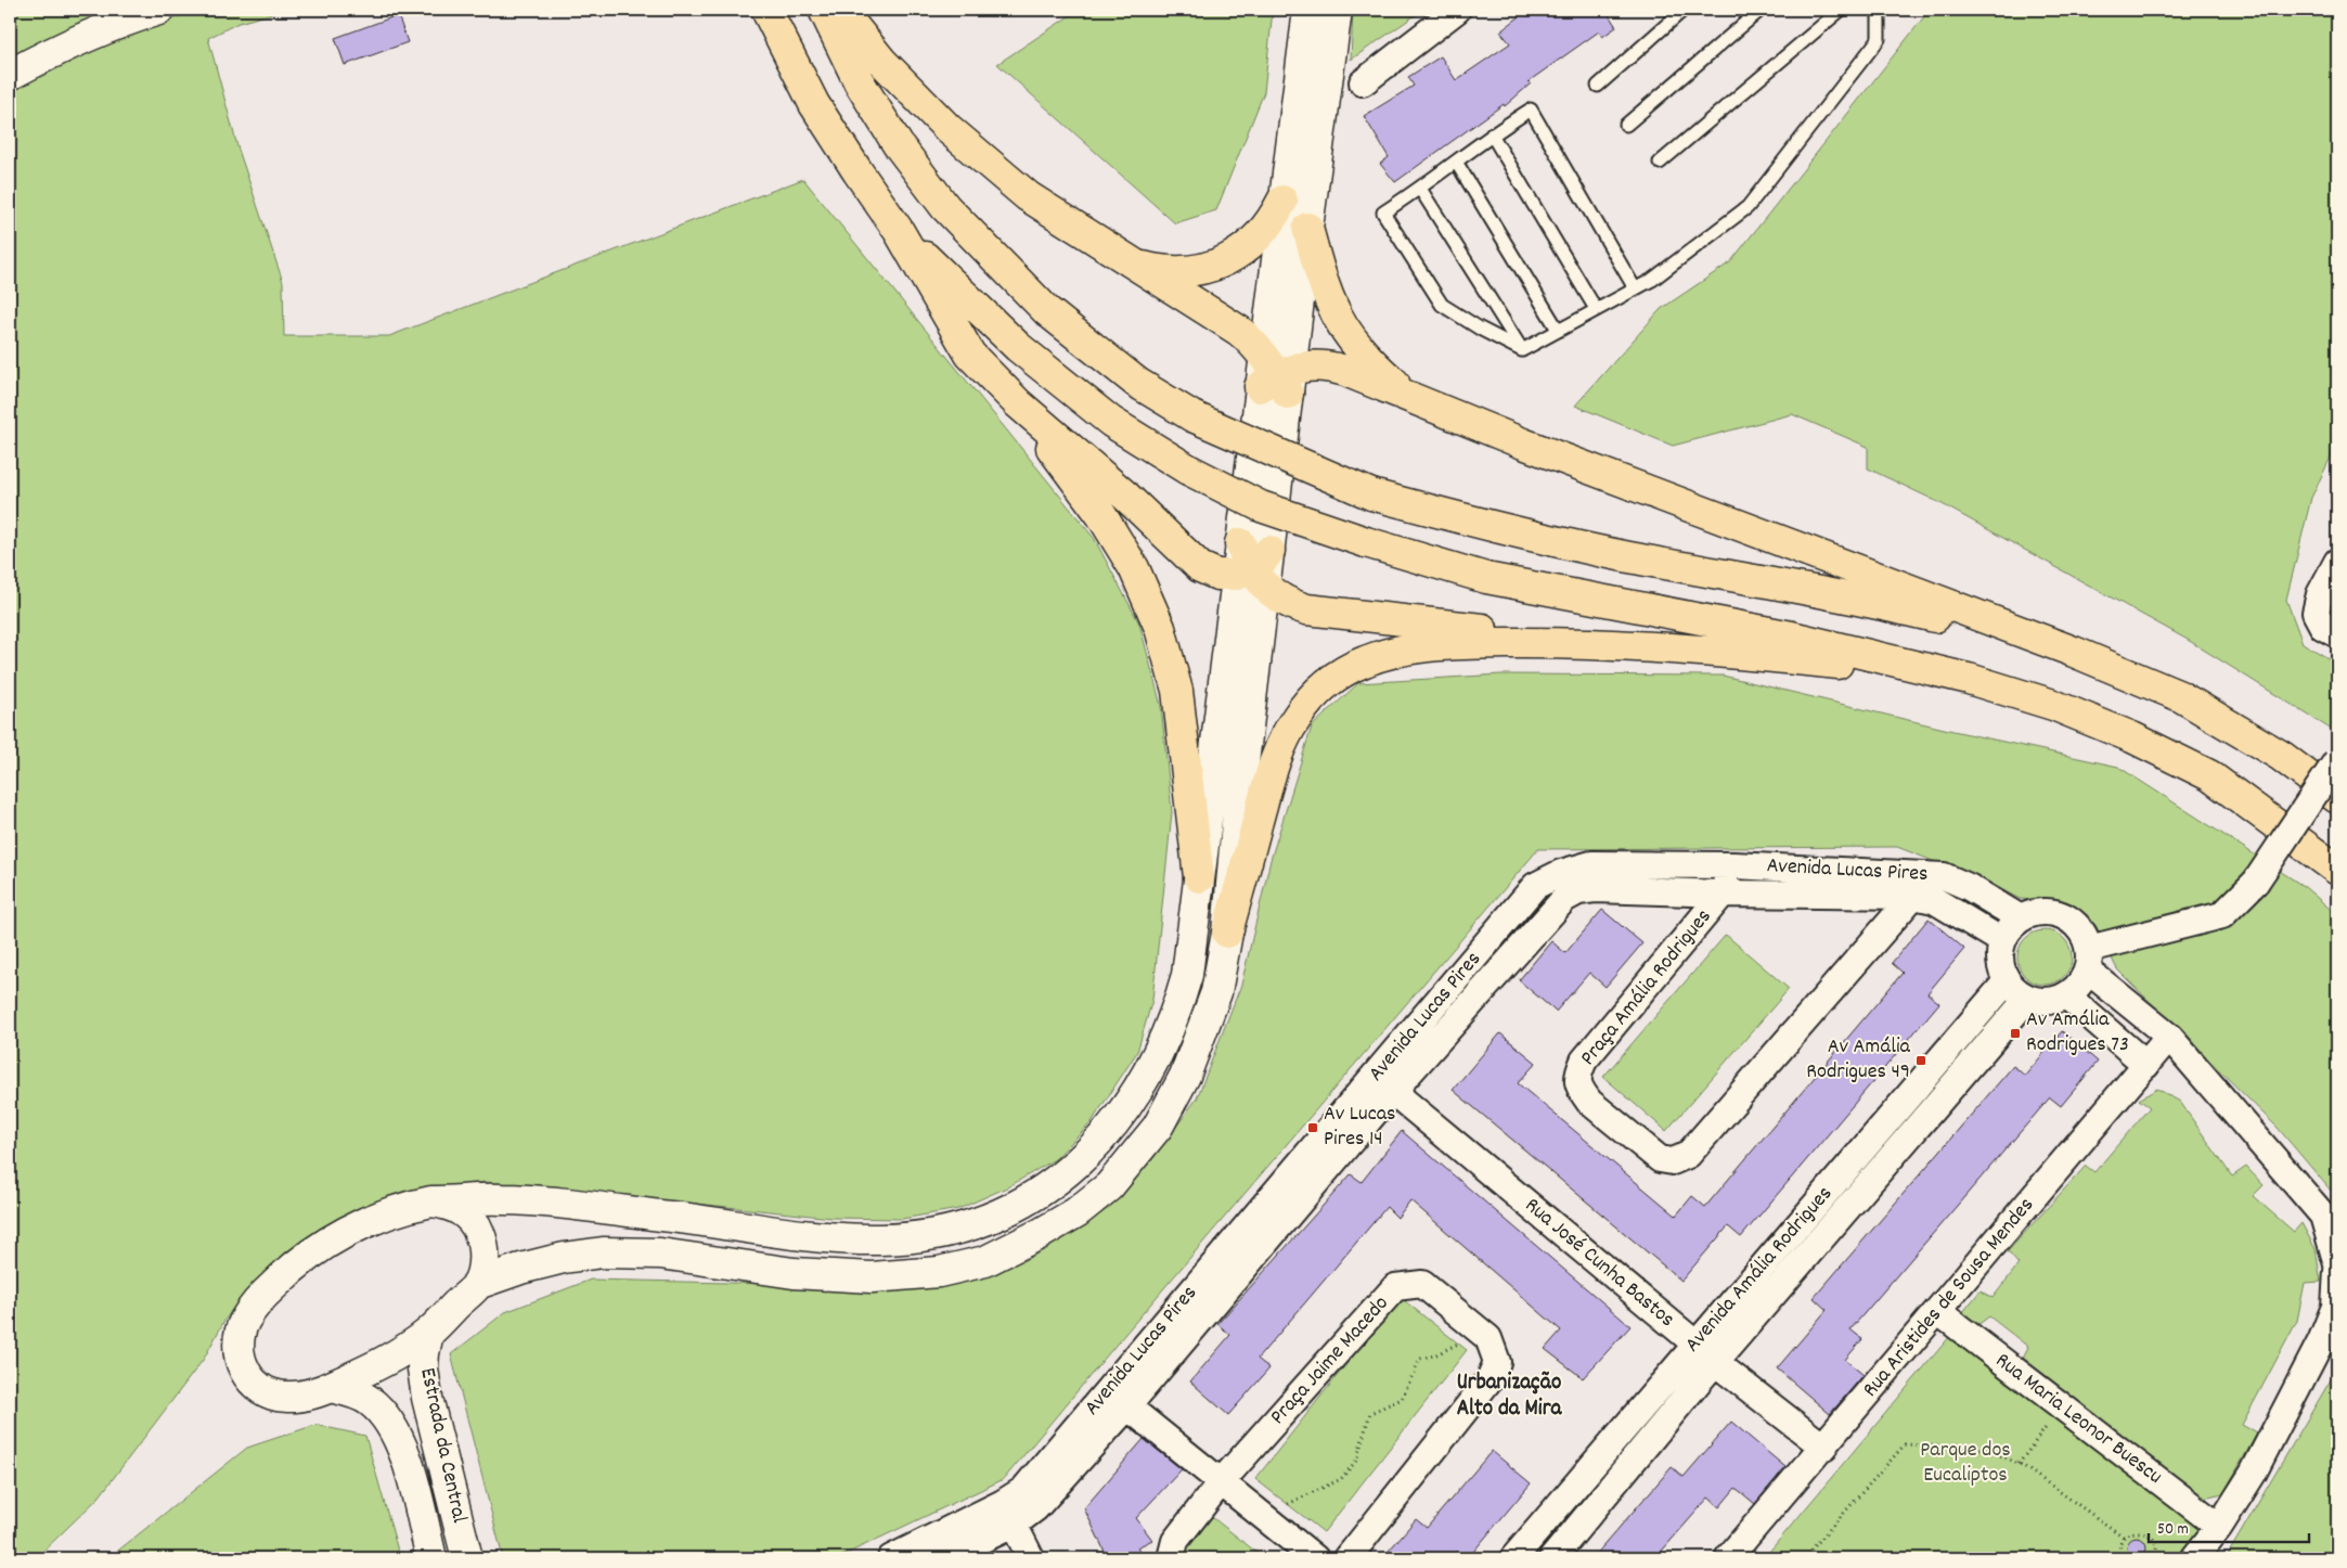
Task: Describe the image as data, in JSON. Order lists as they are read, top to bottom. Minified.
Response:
{"streets":{"main road":["Estrada da Central"],"street":["Avenida Lucas Pires","Praça Amália Rodrigues","Rua José Cunha Bastos","Avenida Amália Rodrigues","Rua Aristides de Sousa Mendes","Praça Jaime Macedo","Rua Maria Leonor Buescu"]},"crossings":[["Avenida Lucas Pires","Praça Amália Rodrigues"],["Avenida Lucas Pires","Rua José Cunha Bastos"],["Avenida Lucas Pires","Avenida Amália Rodrigues"],["Rua José Cunha Bastos","Avenida Amália Rodrigues"],["Rua José Cunha Bastos","Rua Aristides de Sousa Mendes"],["Rua Aristides de Sousa Mendes","Rua Maria Leonor Buescu"]],"districts":["Urbanização Alto da Mira"],"parks":["Parque dos Eucaliptos"],"places":{"transit":["Av Amália Rodrigues 73","Av Amália Rodrigues 49","Av Lucas Pires 14"]},"scale_bar":"50 m"}
